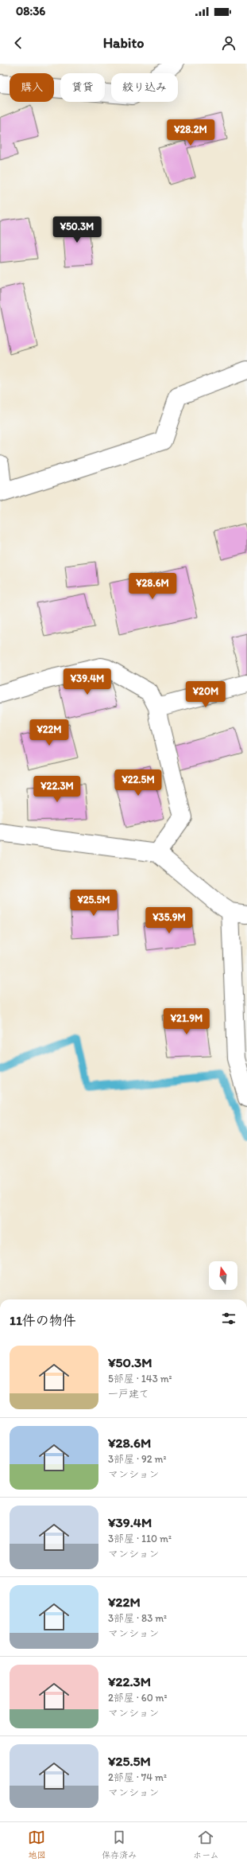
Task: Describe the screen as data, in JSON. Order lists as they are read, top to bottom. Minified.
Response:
{"north":"top","page":{"status":"08:36","header":"Habito","chip":["購入","賃貸","絞り込み"],"price":["¥28.2M","¥50.3M","¥28.6M","¥39.4M","¥20M","¥22M","¥22.5M","¥22.3M","¥25.5M","¥35.9M","¥21.9M"],"heading":"11件の物件","list":[{"name":"¥50.3M","note":"5部屋 · 143 m² · 一戸建て"},{"name":"¥28.6M","note":"3部屋 · 92 m² · マンション"},{"name":"¥39.4M","note":"3部屋 · 110 m² · マンション"},{"name":"¥22M","note":"3部屋 · 83 m² · マンション"},{"name":"¥22.3M","note":"2部屋 · 60 m² · マンション"},{"name":"¥25.5M","note":"2部屋 · 74 m² · マンション"}],"tabs":["地図","保存済み","ホーム"]}}
